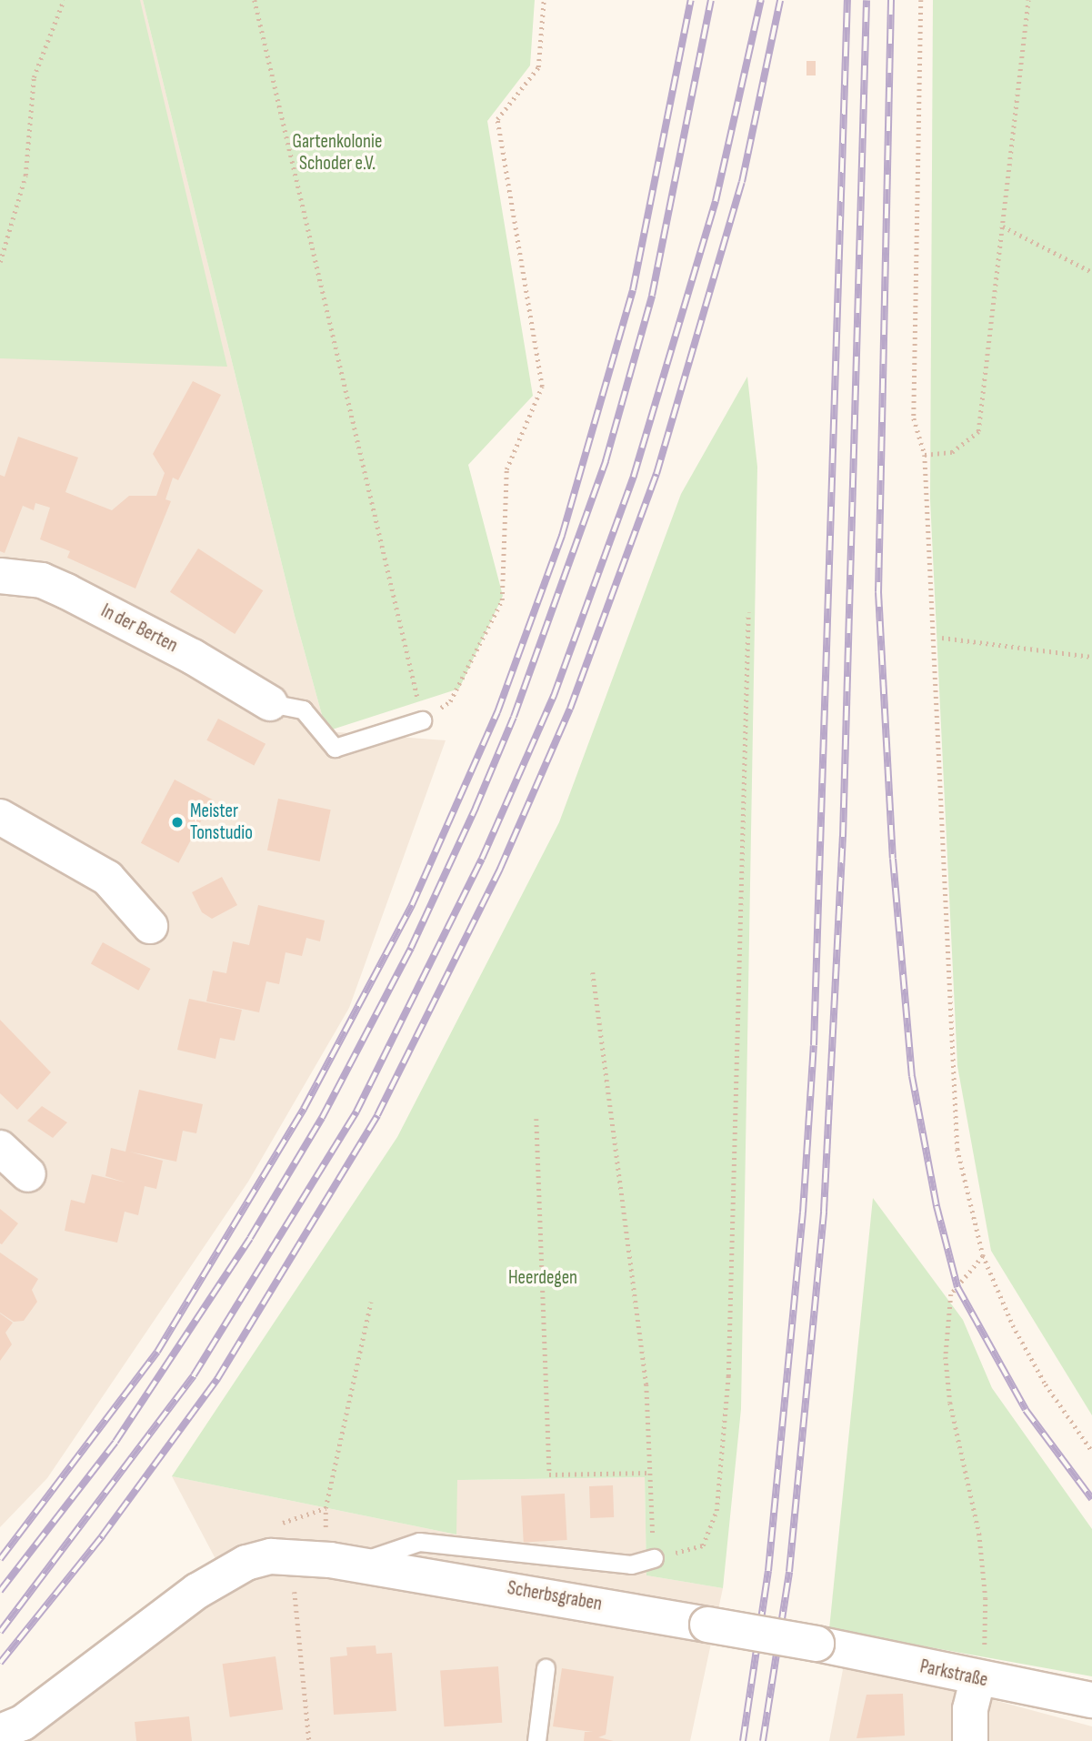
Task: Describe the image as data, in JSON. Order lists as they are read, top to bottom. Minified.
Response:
{"streets":{"street":["In der Berten","Scherbsgraben","Parkstraße"]},"crossings":[["Scherbsgraben","Parkstraße"]],"parks":["Gartenkolonie Schoder e.V.","Heerdegen"],"places":["Meister Tonstudio"]}
